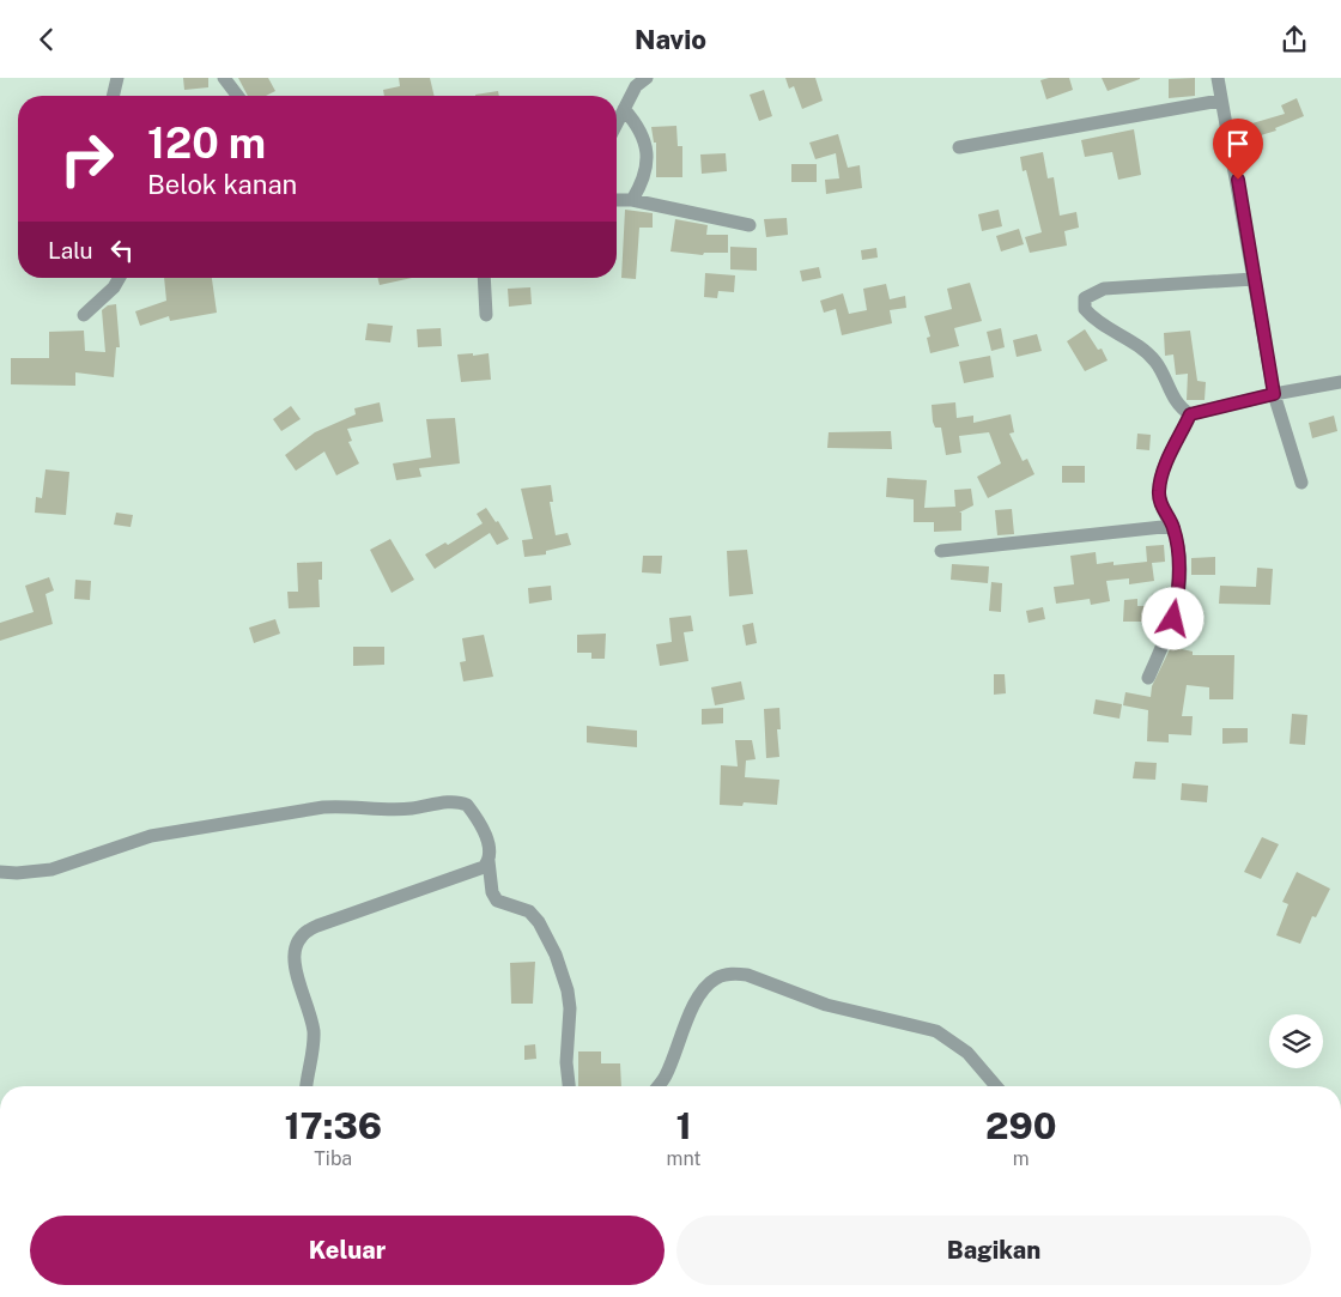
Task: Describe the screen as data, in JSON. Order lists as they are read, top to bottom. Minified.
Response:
{"page":{"header":"Navio","turn":["120 m","Belok kanan"],"then":"Lalu","eta":["17:36","Tiba","1","mnt","290","m"],"buttons":["Keluar","Bagikan"]}}
